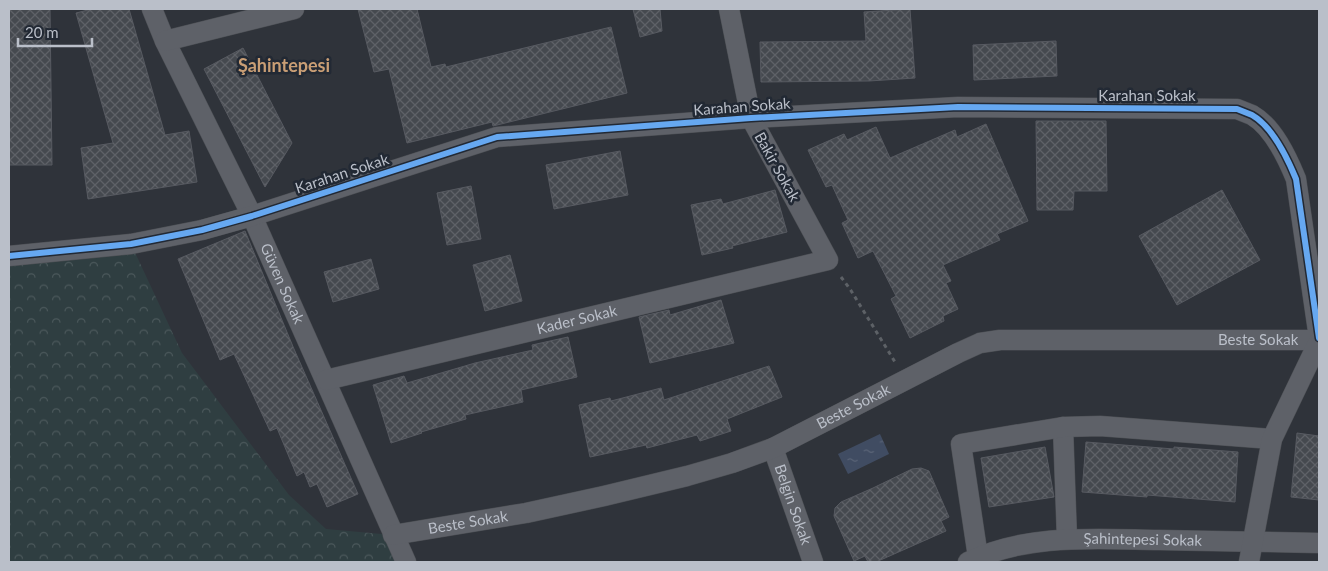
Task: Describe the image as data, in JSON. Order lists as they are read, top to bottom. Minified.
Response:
{"streets":{"street":["Karahan Sokak","Bakir Sokak","Güven Sokak","Kader Sokak","Beste Sokak","Belgin Sokak","Şahintepesi Sokak"]},"crossings":[["Karahan Sokak","Bakir Sokak"],["Karahan Sokak","Güven Sokak"],["Karahan Sokak","Beste Sokak"],["Bakir Sokak","Kader Sokak"],["Güven Sokak","Kader Sokak"],["Güven Sokak","Beste Sokak"],["Beste Sokak","Belgin Sokak"],["Beste Sokak","Şahintepesi Sokak"]],"districts":["Şahintepesi"],"scale_bar":"20 m"}
